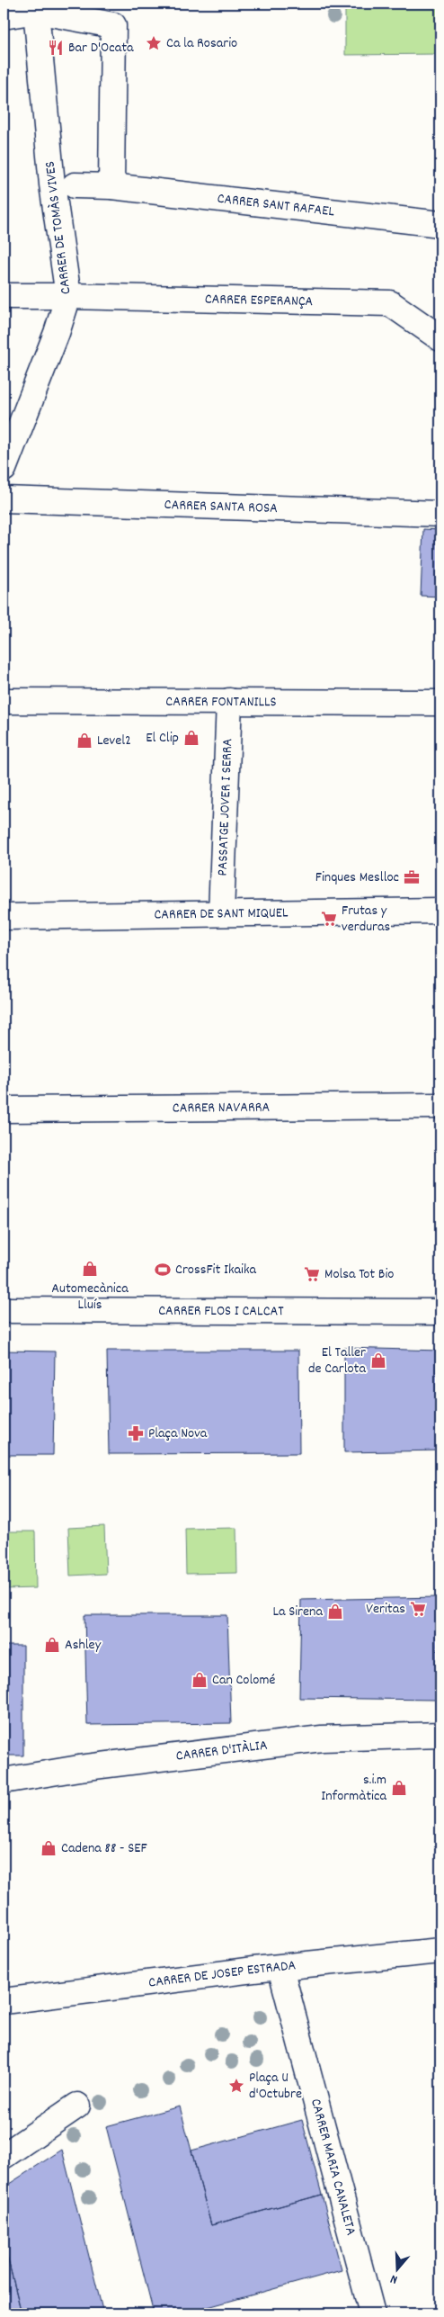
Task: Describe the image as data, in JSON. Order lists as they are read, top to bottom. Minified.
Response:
{"streets":{"street":["CARRER SANT RAFAEL","CARRER DE TOMÀS VIVES","CARRER ESPERANÇA","CARRER SANTA ROSA","CARRER FONTANILLS","PASSATGE JOVER I SERRA","CARRER DE SANT MIQUEL","CARRER NAVARRA","CARRER FLOS I CALCAT","CARRER D'ITÀLIA","CARRER DE JOSEP ESTRADA","CARRER MARIA CANALETA"]},"crossings":[["CARRER DE TOMÀS VIVES","CARRER ESPERANÇA"],["CARRER FONTANILLS","PASSATGE JOVER I SERRA"],["PASSATGE JOVER I SERRA","CARRER DE SANT MIQUEL"],["CARRER DE JOSEP ESTRADA","CARRER MARIA CANALETA"]],"places":{"place":["Ca la Rosario","Plaça U d'Octubre"],"restaurant":["Bar D'Ocata"],"shop":["El Clip","Level2","Automecànica Lluís","El Taller de Carlota","La Sirena","Ashley","Can Colomé","s.i.m Informàtica","Cadena 88 - SEF"],"office":["Finques Meslloc"],"supermarket":["Frutas y verduras","Molsa Tot Bio","Veritas"],"sports":["CrossFit Ikaika"],"pharmacy":["Plaça Nova"]},"north":"bottom"}
